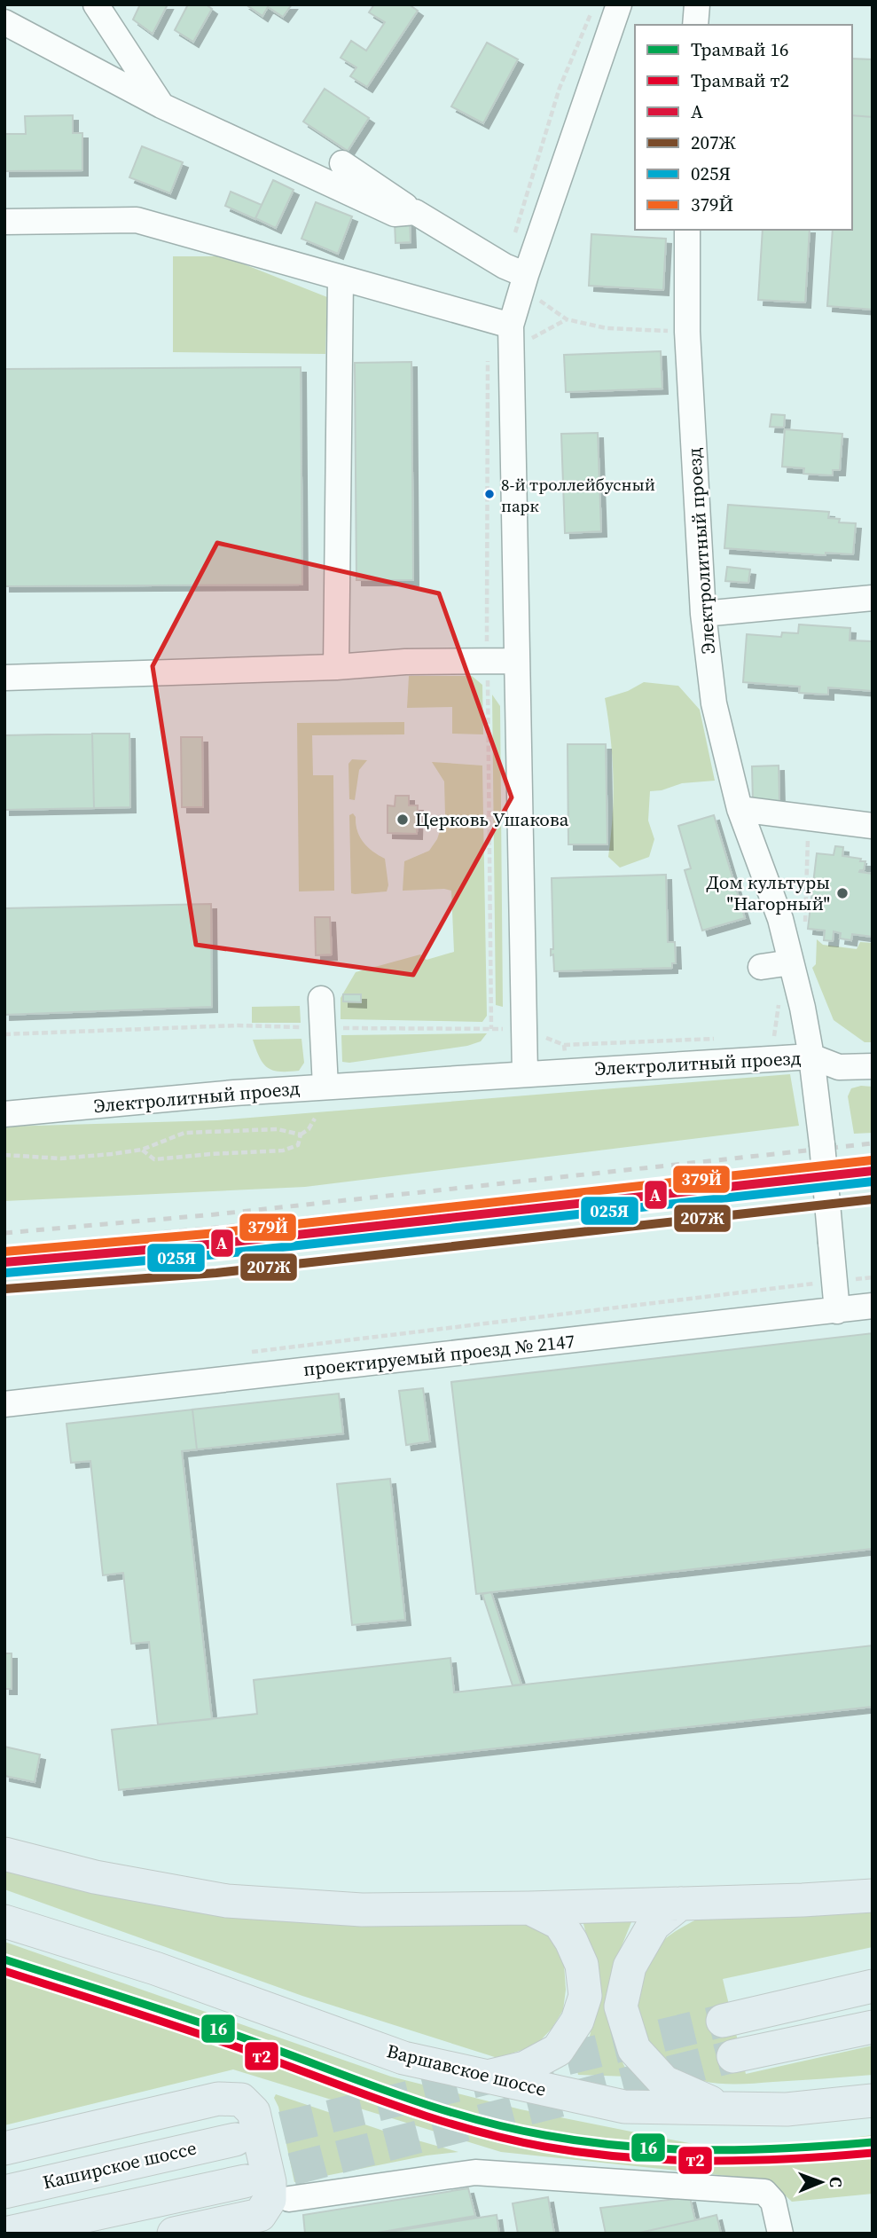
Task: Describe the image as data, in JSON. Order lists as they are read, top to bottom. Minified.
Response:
{"streets":{"main road":["Варшавское шоссе","Каширское шоссе"],"street":["Электролитный проезд","проектируемый проезд № 2147"]},"places":["8-й троллейбусный парк","Церковь Ушакова","Дом культуры \"Нагорный\""],"lines":["transit line 379Й","transit line A","transit line 025Я","transit line 207Ж","tram line 16","tram line т2"],"legend":["Трамвай 16","Трамвай т2","A","207Ж","025Я","379Й"],"north":"right"}
